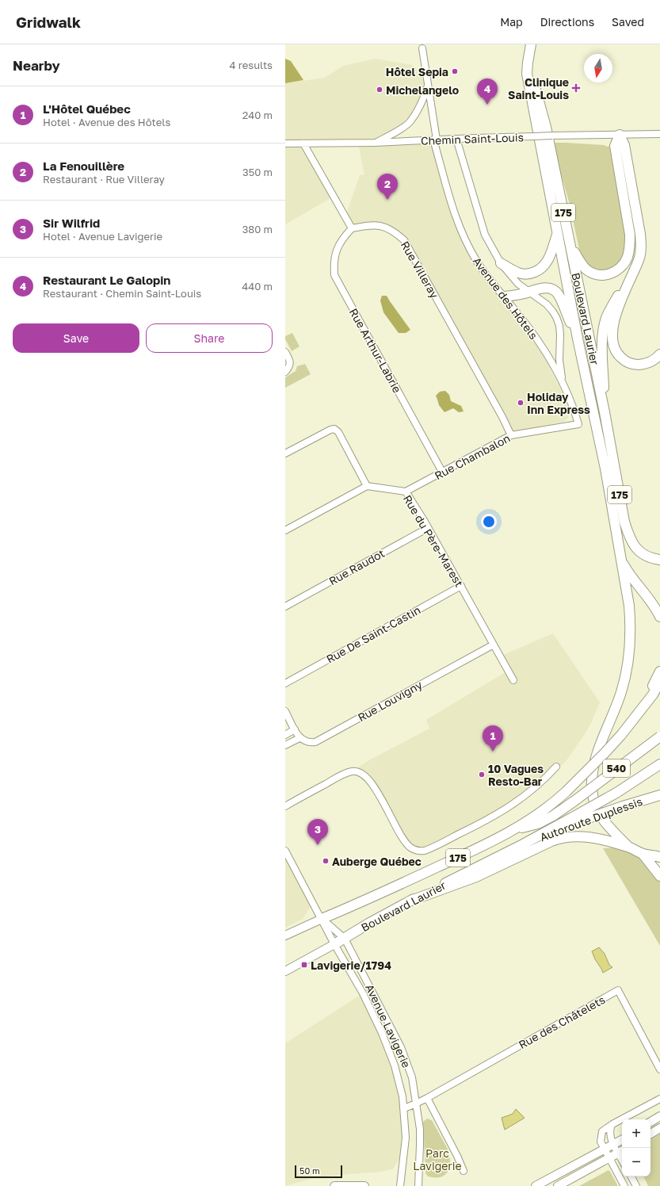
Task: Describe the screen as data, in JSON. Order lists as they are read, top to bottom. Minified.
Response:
{"streets":{"highway":["175","Boulevard Laurier","540","Autoroute Duplessis"],"street":["Chemin Saint-Louis","Rue Villeray","Avenue des Hôtels","Rue Arthur-Labrie","Rue Chambalon","Rue du Père-Marest","Rue Raudot","Rue De Saint-Castin","Rue Louvigny","Rue des Châtelets","Avenue Lavigerie"]},"crossings":[["Chemin Saint-Louis","Avenue des Hôtels"],["Rue Villeray","Rue Arthur-Labrie"],["Rue Villeray","Rue Chambalon"],["Avenue des Hôtels","Rue Chambalon"],["Boulevard Laurier","Autoroute Duplessis"],["Boulevard Laurier","Avenue Lavigerie"],["Rue Arthur-Labrie","Rue Chambalon"],["Rue Chambalon","Rue du Père-Marest"],["Rue du Père-Marest","Rue Raudot"],["Rue du Père-Marest","Rue De Saint-Castin"],["Rue du Père-Marest","Rue Louvigny"],["Rue des Châtelets","Avenue Lavigerie"]],"parks":["Parc Lavigerie"],"places":{"other":["Hôtel Sepia","Michelangelo","Holiday Inn Express","10 Vagues Resto-Bar","Auberge Québec"],"health":["Clinique Saint-Louis"],"transit":["Lavigerie/1794"]},"scale_bar":"50 m","north":"bottom","page":{"header":"Gridwalk","nav":["Map","Directions","Saved"],"heading":["Nearby","4 results"],"pins":["4","2","1","3"],"list":[{"mark":"1","name":"L'Hôtel Québec","note":"Hotel · Avenue des Hôtels","value":"240 m"},{"mark":"2","name":"La Fenouillère","note":"Restaurant · Rue Villeray","value":"350 m"},{"mark":"3","name":"Sir Wilfrid","note":"Hotel · Avenue Lavigerie","value":"380 m"},{"mark":"4","name":"Restaurant Le Galopin","note":"Restaurant · Chemin Saint-Louis","value":"440 m"}],"buttons":["Save","Share"],"map_buttons":["+","−"],"scale":"50 m"}}
